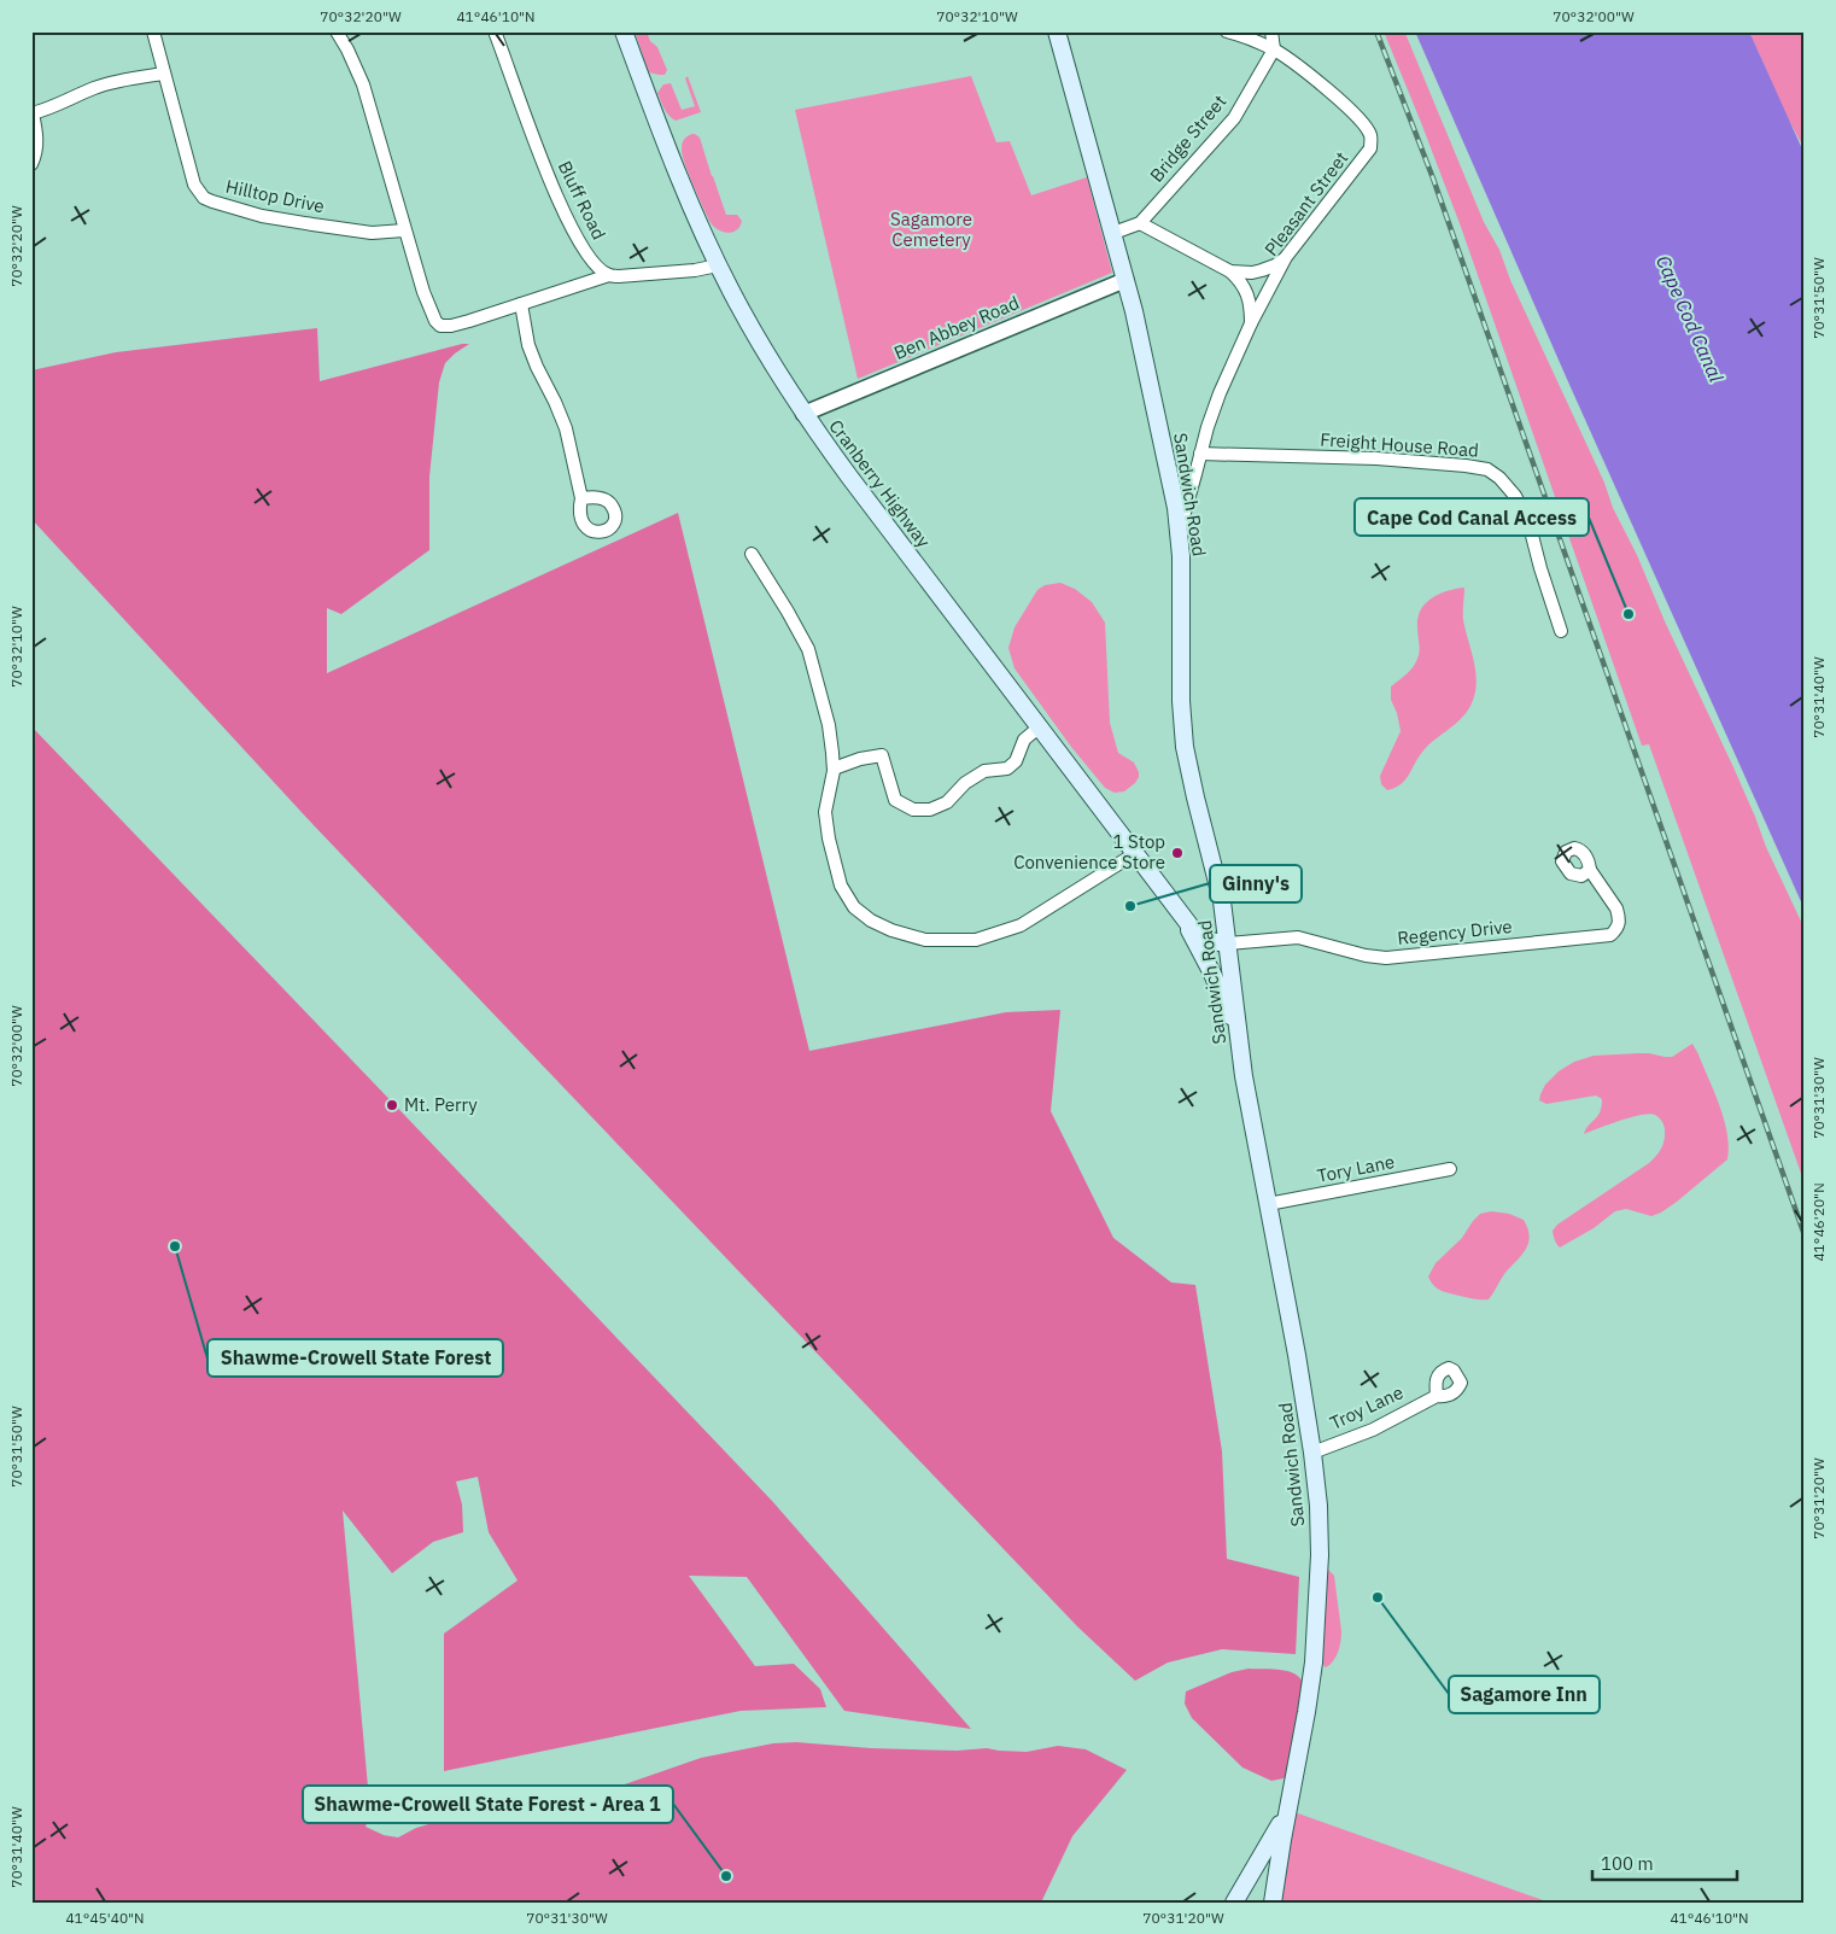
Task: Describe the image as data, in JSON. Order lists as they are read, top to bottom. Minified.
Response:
{"streets":{"main road":["Cranberry Highway","Sandwich Road"],"street":["Bridge Street","Hilltop Drive","Bluff Road","Pleasant Street","Ben Abbey Road","Freight House Road","Regency Drive","Tory Lane","Troy Lane"]},"crossings":[["Bridge Street","Pleasant Street"],["Bridge Street","Sandwich Road"],["Pleasant Street","Freight House Road"],["Pleasant Street","Sandwich Road"],["Ben Abbey Road","Cranberry Highway"],["Ben Abbey Road","Sandwich Road"],["Cranberry Highway","Sandwich Road"],["Cranberry Highway","Regency Drive"],["Sandwich Road","Regency Drive"],["Sandwich Road","Tory Lane"],["Sandwich Road","Troy Lane"]],"water":["Cape Cod Canal"],"parks":["Sagamore Cemetery"],"places":["Cape Cod Canal Access","1 Stop Convenience Store","Ginny's","Mt. Perry","Shawme-Crowell State Forest","Sagamore Inn","Shawme-Crowell State Forest - Area 1"],"scale_bar":"100 m","coordinates":["70°32'20\"W","41°46'10\"N","70°32'10\"W","70°32'00\"W","70°31'50\"W","70°31'40\"W","70°31'30\"W","41°46'20\"N","70°31'20\"W","41°45'40\"N"]}
